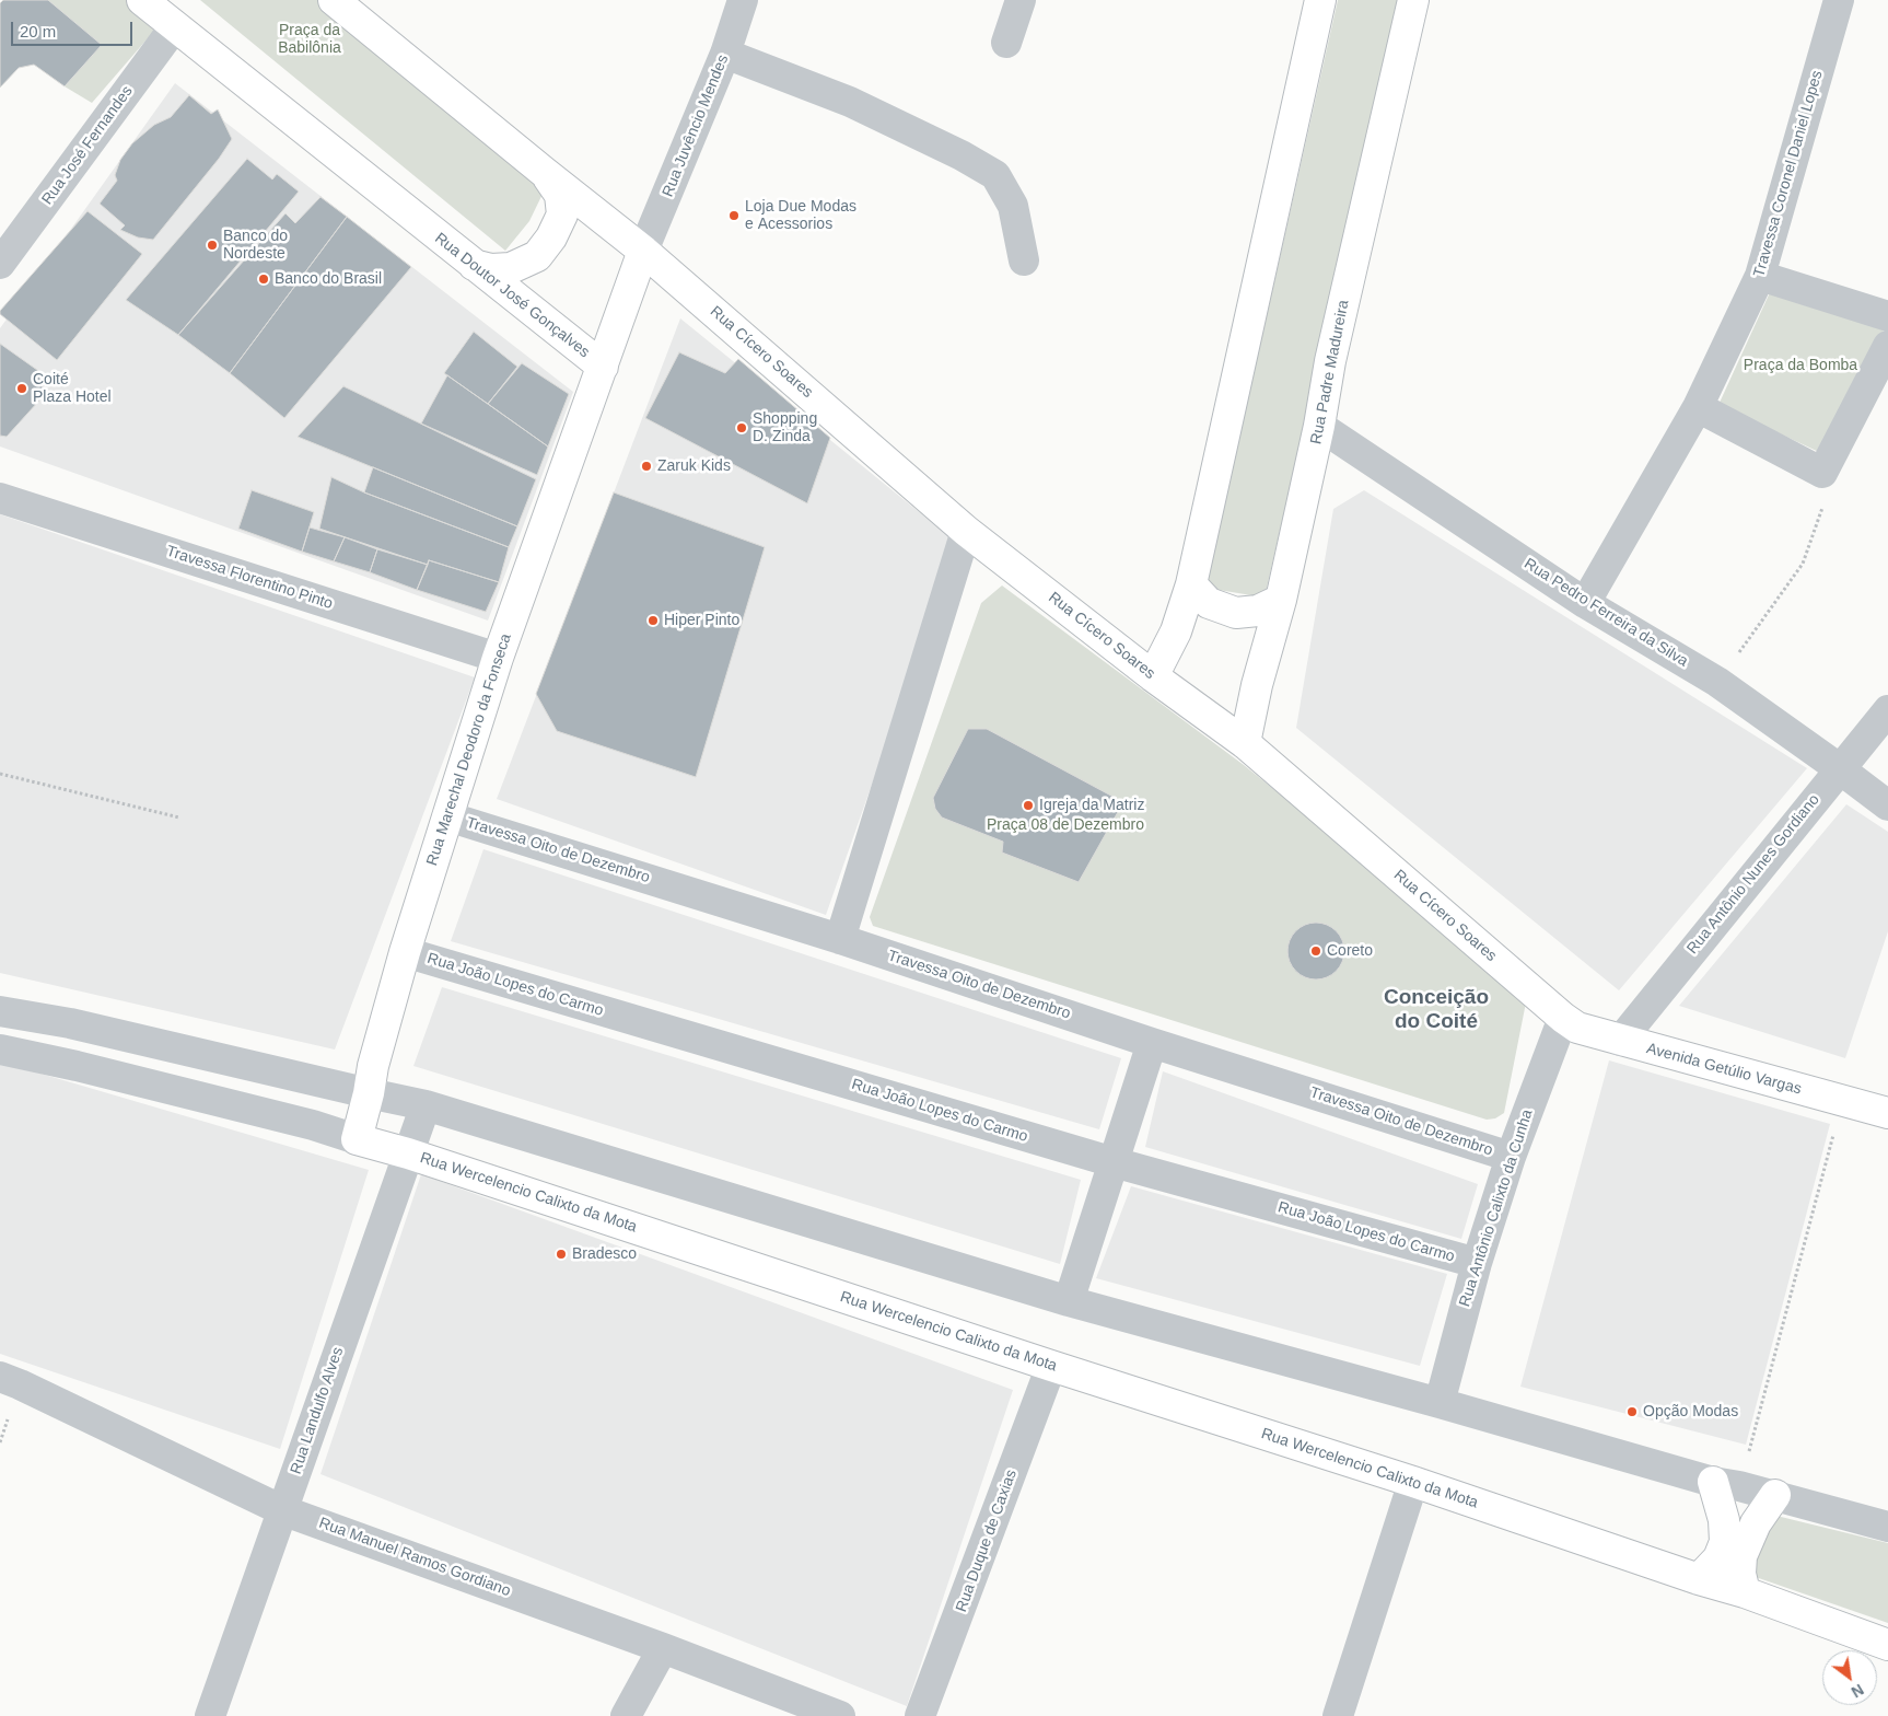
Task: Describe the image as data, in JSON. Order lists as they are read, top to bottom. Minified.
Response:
{"streets":{"main road":["Rua Doutor José Gonçalves","Rua Cícero Soares","Rua Padre Madureira","Rua Marechal Deodoro da Fonseca","Avenida Getúlio Vargas","Rua Wercelencio Calixto da Mota"],"street":["Rua Juvêncio Mendes","Rua José Fernandes","Travessa Coronel Daniel Lopes","Travessa Florentino Pinto","Rua Pedro Ferreira da Silva","Travessa Oito de Dezembro","Rua Antônio Nunes Gordiano","Rua João Lopes do Carmo","Rua Antônio Calixto da Cunha","Rua Landulfo Alves","Rua Duque de Caxias","Rua Manuel Ramos Gordiano"]},"crossings":[["Rua Juvêncio Mendes","Rua Doutor José Gonçalves"],["Rua Juvêncio Mendes","Rua Cícero Soares"],["Rua José Fernandes","Rua Doutor José Gonçalves"],["Travessa Coronel Daniel Lopes","Rua Pedro Ferreira da Silva"],["Rua Doutor José Gonçalves","Rua Cícero Soares"],["Rua Doutor José Gonçalves","Rua Marechal Deodoro da Fonseca"],["Rua Cícero Soares","Rua Padre Madureira"],["Rua Cícero Soares","Avenida Getúlio Vargas"],["Rua Cícero Soares","Rua Antônio Calixto da Cunha"],["Rua Padre Madureira","Rua Pedro Ferreira da Silva"],["Travessa Florentino Pinto","Rua Marechal Deodoro da Fonseca"],["Rua Pedro Ferreira da Silva","Rua Antônio Nunes Gordiano"],["Rua Marechal Deodoro da Fonseca","Travessa Oito de Dezembro"],["Rua Marechal Deodoro da Fonseca","Rua João Lopes do Carmo"],["Rua Marechal Deodoro da Fonseca","Rua Wercelencio Calixto da Mota"],["Travessa Oito de Dezembro","Rua Antônio Calixto da Cunha"],["Rua Antônio Nunes Gordiano","Avenida Getúlio Vargas"],["Rua João Lopes do Carmo","Rua Antônio Calixto da Cunha"],["Avenida Getúlio Vargas","Rua Antônio Calixto da Cunha"],["Rua Wercelencio Calixto da Mota","Rua Landulfo Alves"],["Rua Wercelencio Calixto da Mota","Rua Duque de Caxias"],["Rua Landulfo Alves","Rua Manuel Ramos Gordiano"]],"districts":["Conceição do Coité"],"parks":["Praça da Babilônia","Praça da Bomba","Praça 08 de Dezembro"],"places":["Loja Due Modas e Acessorios","Banco do Nordeste","Banco do Brasil","Coité Plaza Hotel","Shopping D. Zinda","Zaruk Kids","Hiper Pinto","Igreja da Matriz","Coreto","Bradesco","Opção Modas"],"scale_bar":"20 m","north":"bottom right"}
